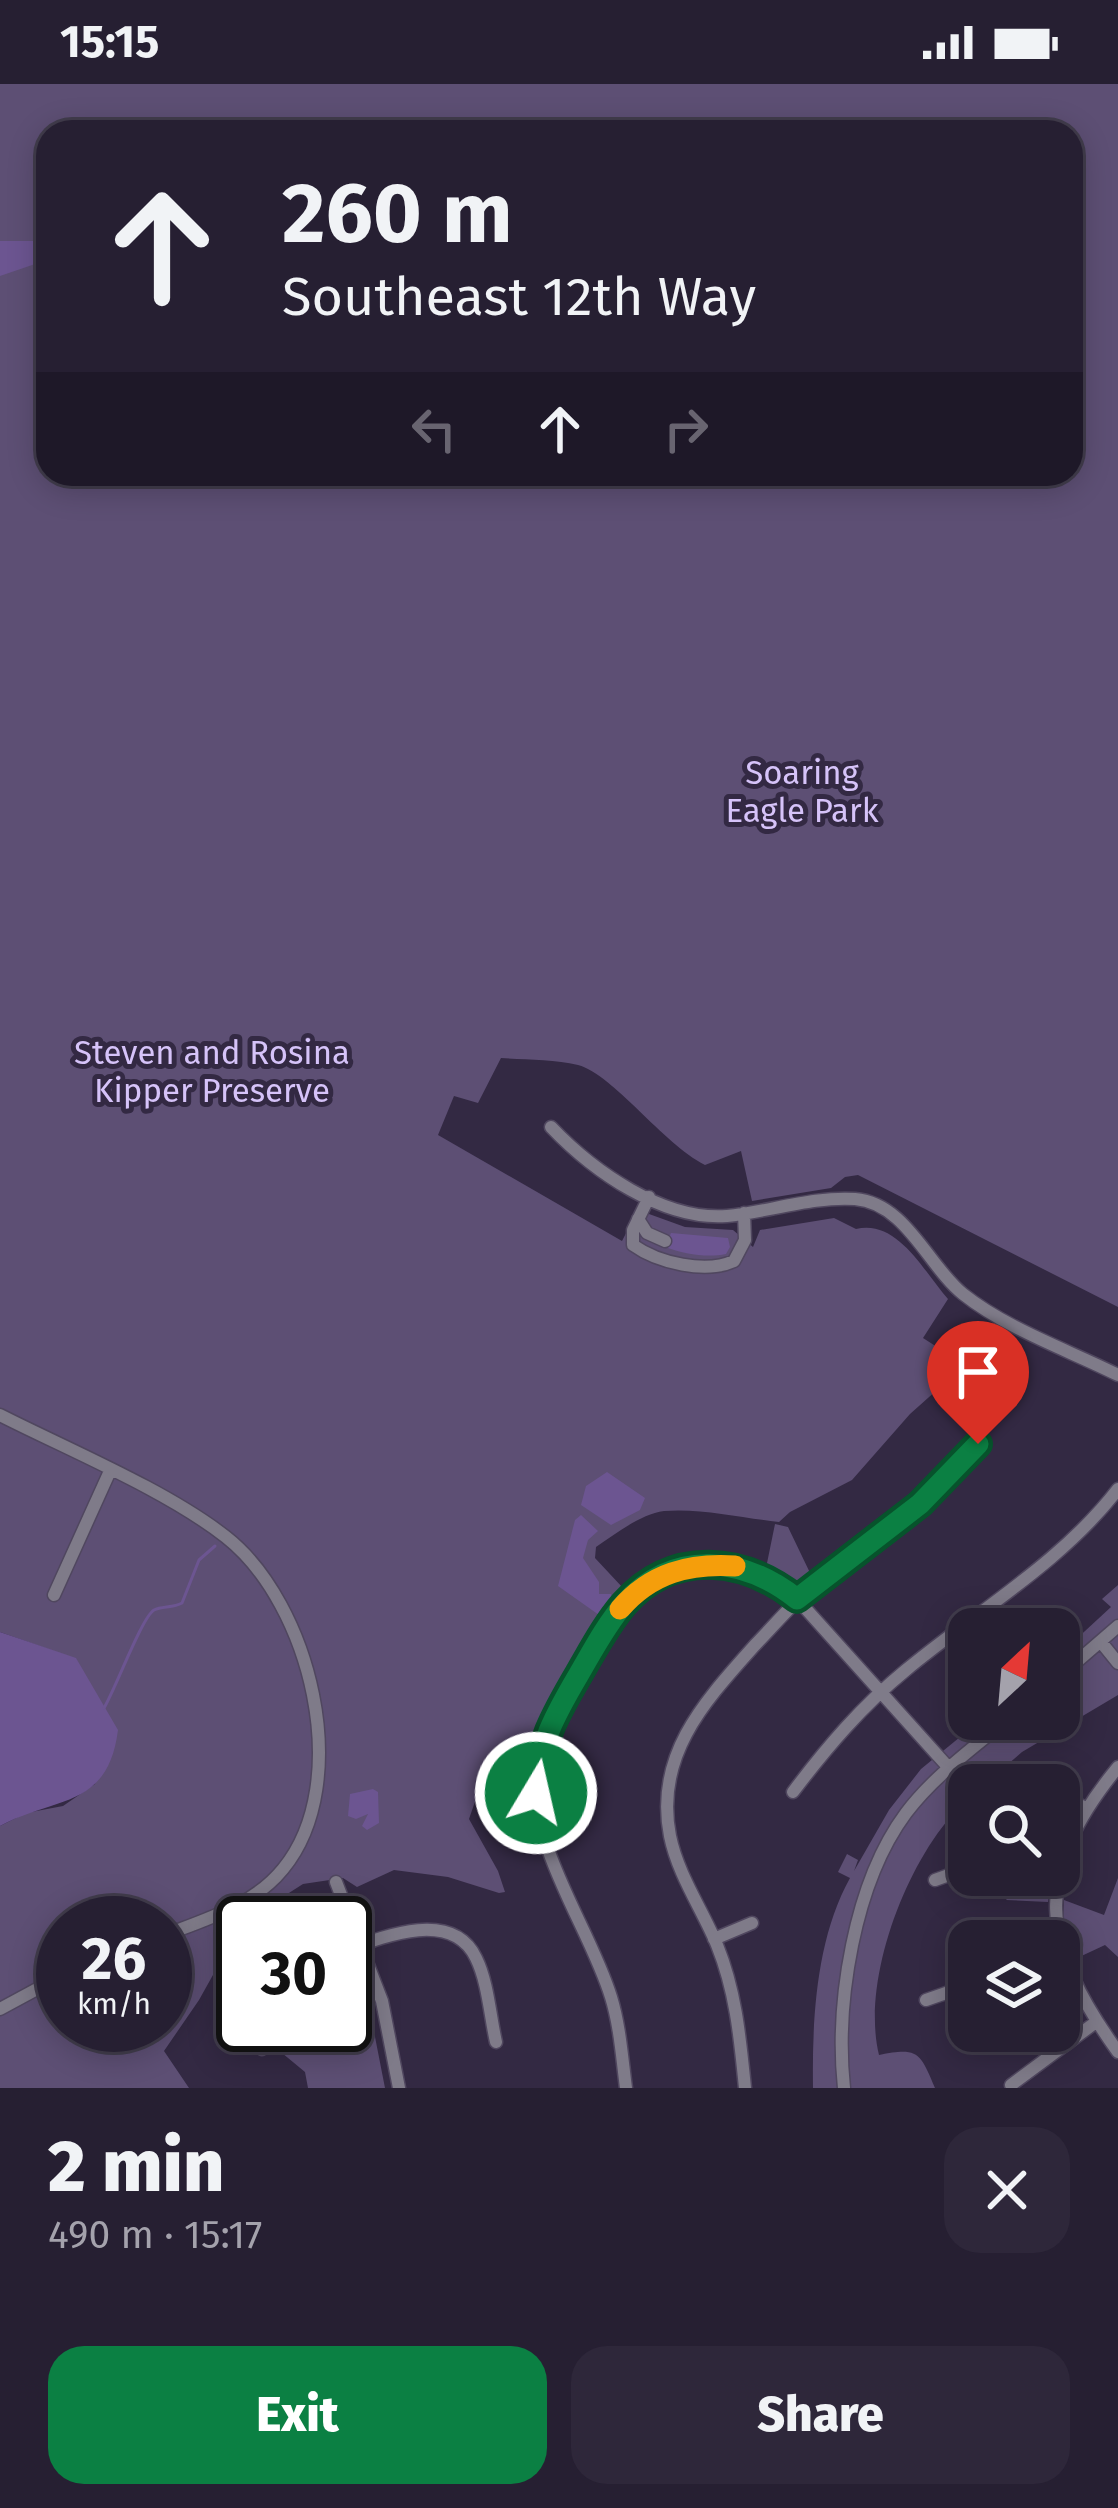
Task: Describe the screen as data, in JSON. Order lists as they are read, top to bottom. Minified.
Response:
{"parks":["Soaring Eagle Park","Steven and Rosina Kipper Preserve"],"north":"top right","page":{"status":"15:15","turn":["260 m","Southeast 12th Way"],"speed":"26 km/h","limit":"30","heading":["2 min","490 m · 15:17"],"buttons":["Exit","Share"]}}
